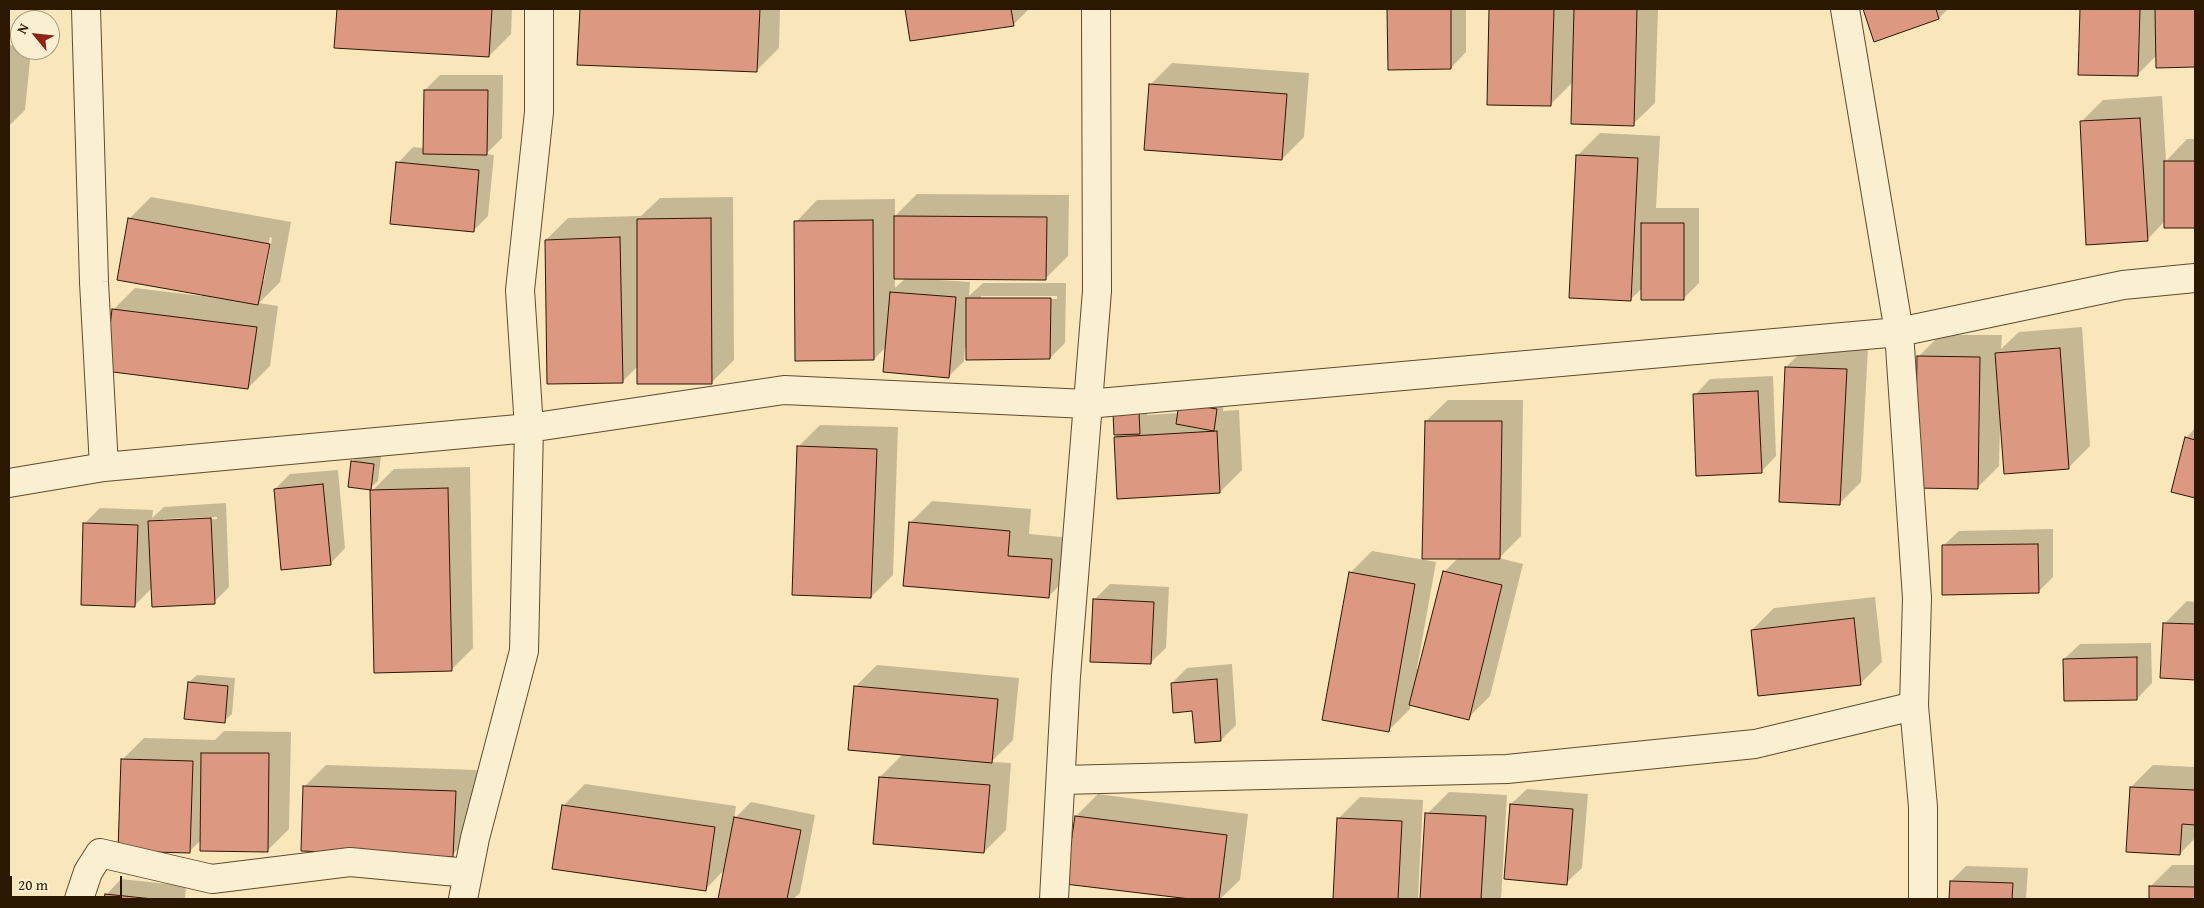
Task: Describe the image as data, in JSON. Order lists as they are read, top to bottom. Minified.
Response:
{"scale_bar":"20 m","north":"top left"}
